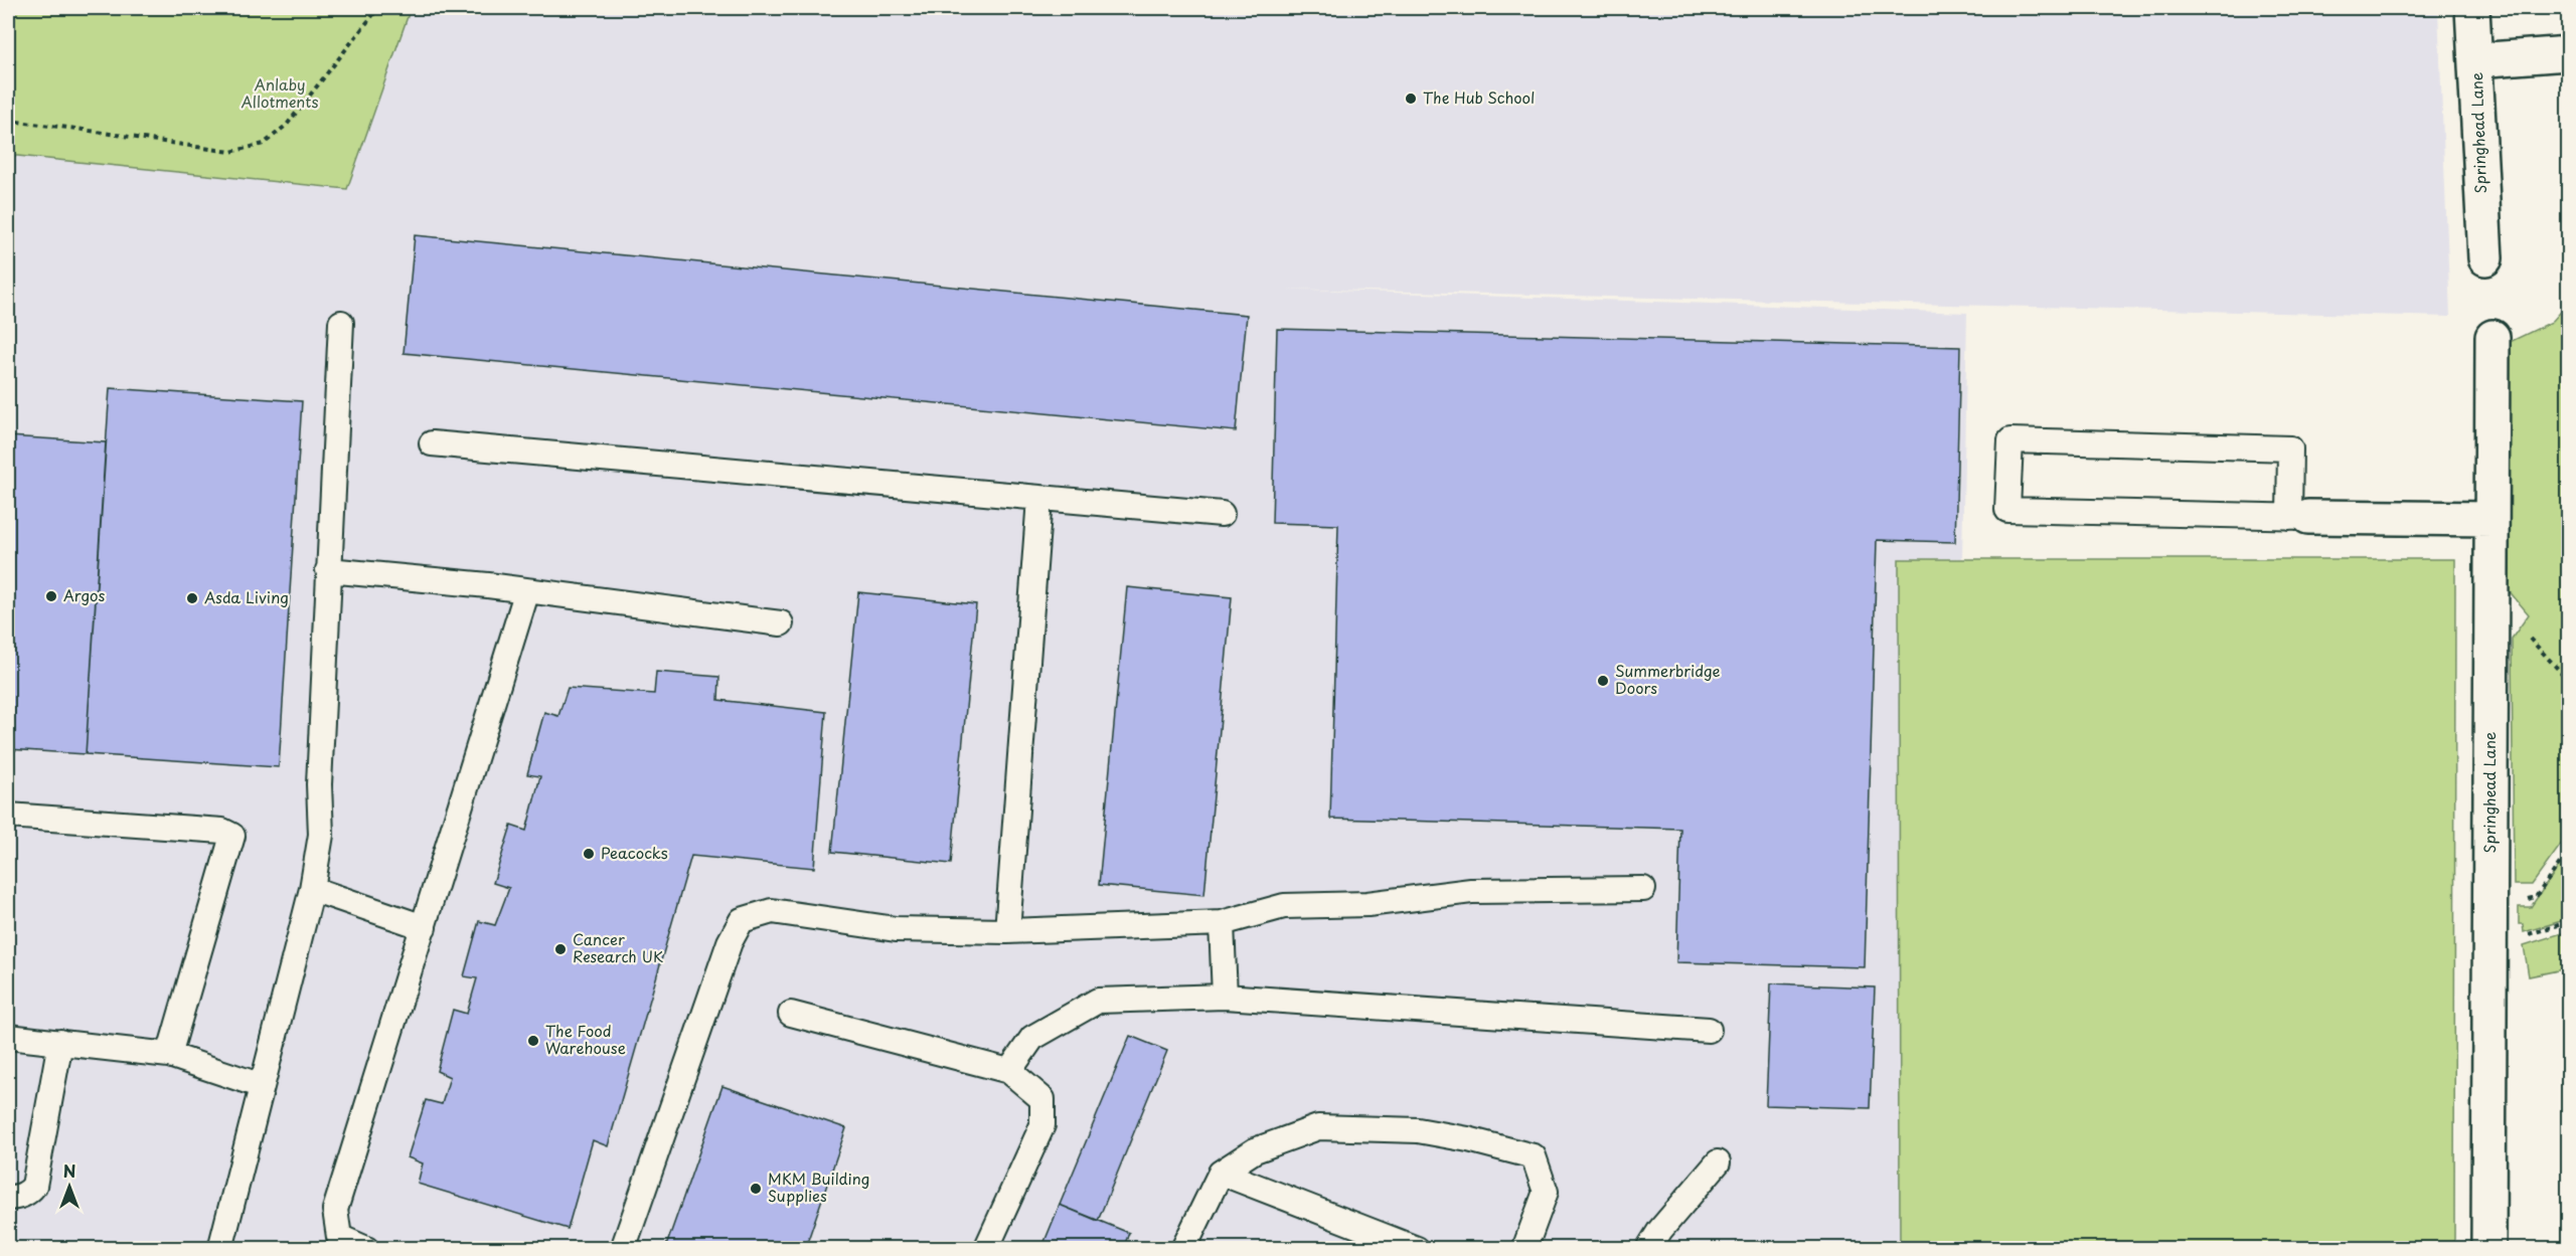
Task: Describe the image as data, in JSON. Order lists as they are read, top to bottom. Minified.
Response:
{"streets":{"street":["Springhead Lane"]},"parks":["Anlaby Allotments"],"places":["The Hub School","Argos","Asda Living","Summerbridge Doors","Peacocks","Cancer Research UK","The Food Warehouse","MKM Building Supplies"],"north":"top"}
